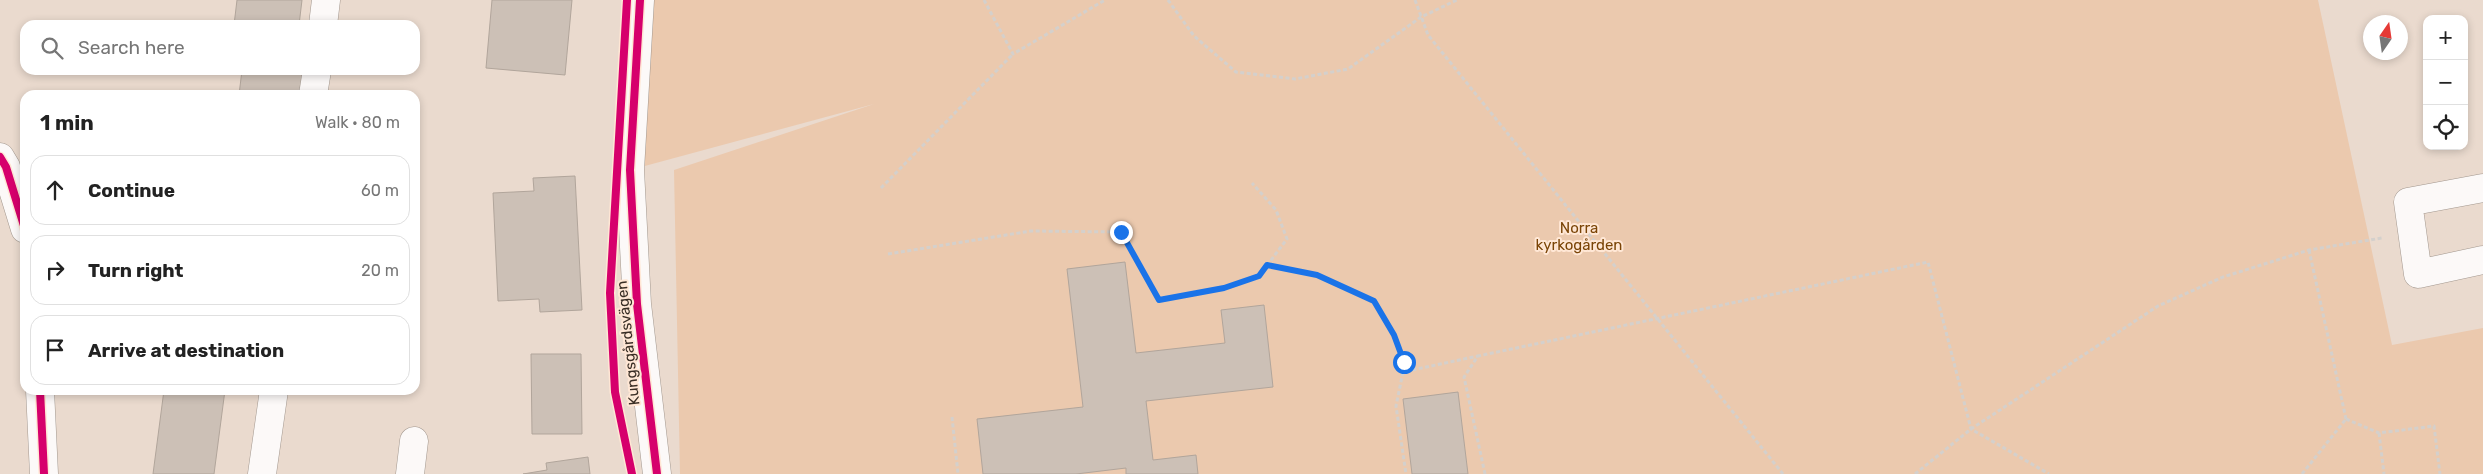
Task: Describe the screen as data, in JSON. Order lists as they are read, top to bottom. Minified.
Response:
{"streets":{"street":["Kungsgårdsvägen"]},"parks":["Norra kyrkogården"],"north":"top","page":{"map_buttons":["+","−"],"search":"Search here","heading":["1 min","Walk · 80 m"],"list":[["Continue","60 m"],["Turn right","20 m"],"Arrive at destination"]}}
